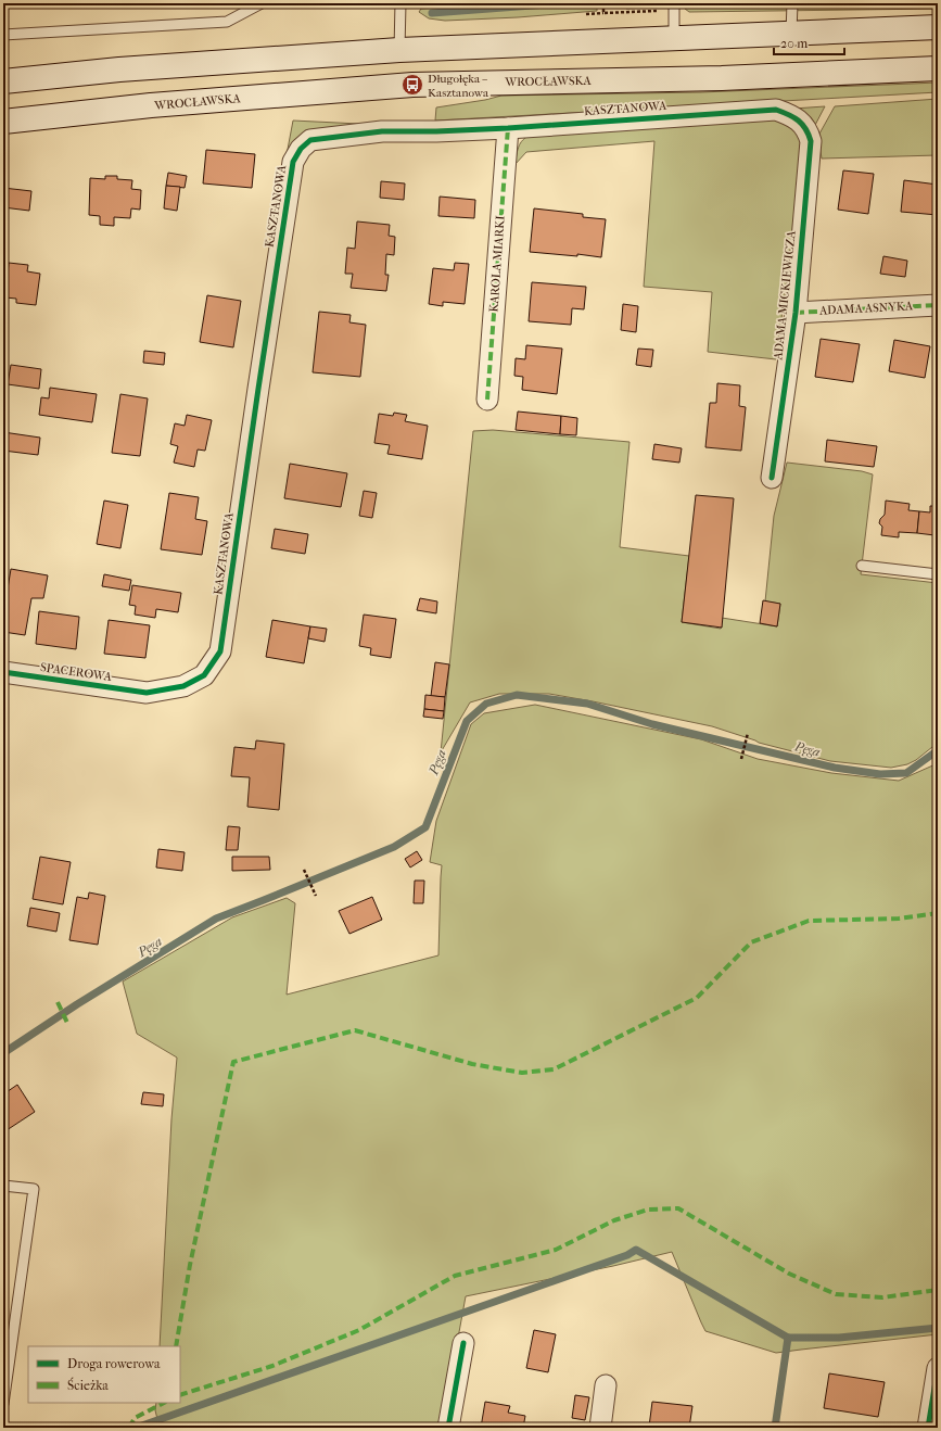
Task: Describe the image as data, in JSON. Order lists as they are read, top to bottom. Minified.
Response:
{"streets":{"main road":["WROCŁAWSKA"],"street":["KASZTANOWA","KAROLA MIARKI","ADAMA MICKIEWICZA","ADAMA ASNYKA","SPACEROWA"]},"crossings":[["KASZTANOWA","KAROLA MIARKI"],["KASZTANOWA","ADAMA MICKIEWICZA"],["KASZTANOWA","SPACEROWA"],["ADAMA MICKIEWICZA","ADAMA ASNYKA"]],"water":["Pęga"],"places":{"bus stop":["Długołęka – Kasztanowa"]},"legend":["Droga rowerowa","Ścieżka"],"scale_bar":"20 m"}
